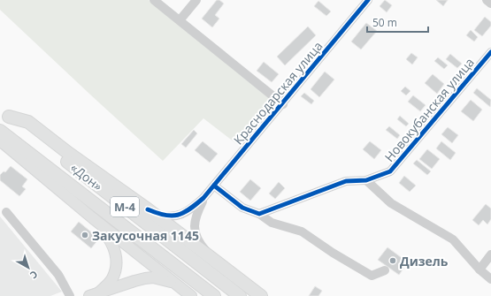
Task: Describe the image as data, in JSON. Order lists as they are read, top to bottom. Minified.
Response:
{"streets":{"highway":["«Дон»","М-4"],"street":["Краснодарская улица","Новокубанская улица"]},"crossings":[["Краснодарская улица","М-4"],["«Дон»","М-4"]],"places":["Закусочная 1145","Дизель"],"scale_bar":"50 m","north":"bottom right"}
